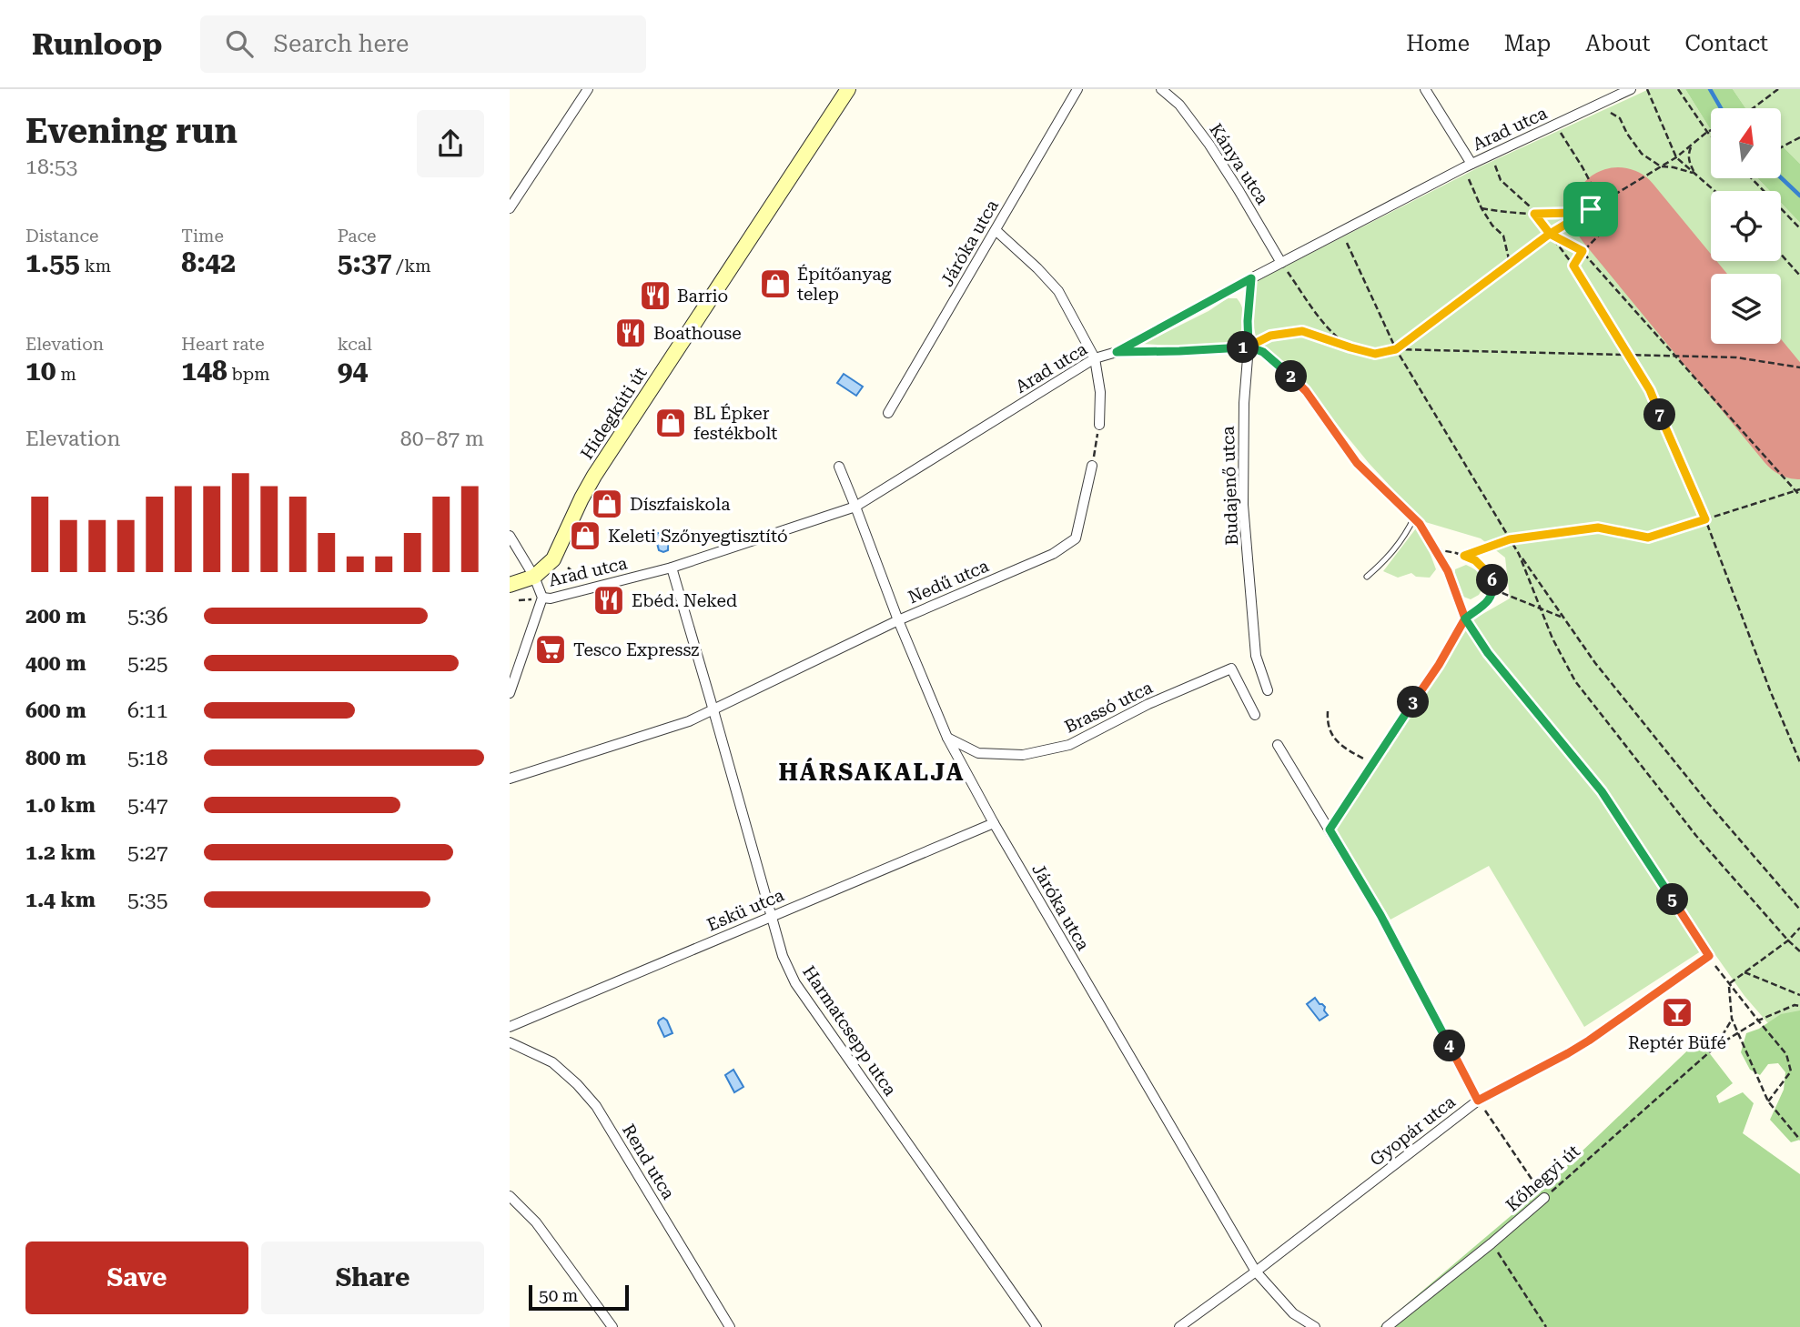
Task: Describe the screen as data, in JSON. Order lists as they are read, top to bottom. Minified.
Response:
{"streets":{"main road":["Hidegkúti út"],"street":["Arad utca","Kánya utca","Járóka utca","Budajenő utca","Nedű utca","Brassó utca","Eskü utca","Harmatcsepp utca","Gyopár utca","Rend utca","Kőhegyi út"]},"crossings":[["Arad utca","Kánya utca"],["Arad utca","Járóka utca"],["Arad utca","Budajenő utca"],["Arad utca","Harmatcsepp utca"],["Járóka utca","Nedű utca"],["Járóka utca","Brassó utca"],["Járóka utca","Eskü utca"],["Járóka utca","Gyopár utca"],["Nedű utca","Harmatcsepp utca"],["Eskü utca","Harmatcsepp utca"]],"districts":["HÁRSAKALJA"],"places":{"shop":["Építőanyag telep","BL Épker festékbolt","Díszfaiskola","Keleti Szőnyegtisztító"],"restaurant":["Barrio","Boathouse","Ebéd. Neked"],"supermarket":["Tesco Expressz"],"bar":["Reptér Büfé"]},"scale_bar":"50 m","north":"top","page":{"header":"Runloop","search":"Search here","nav":["Home","Map","About","Contact"],"heading":["Evening run","18:53"],"stats":[["Distance","1.55 km"],["Time","8:42"],["Pace","5:37 /km"],["Elevation","10 m"],["Heart rate","148 bpm"],["kcal","94"]],"pins":["1","2","7","6","3","5","4"],"chart":["Elevation","80–87 m"],"list":[{"name":"200 m","note":"5:36"},{"name":"400 m","note":"5:25"},{"name":"600 m","note":"6:11"},{"name":"800 m","note":"5:18"},{"name":"1.0 km","note":"5:47"},{"name":"1.2 km","note":"5:27"},{"name":"1.4 km","note":"5:35"}],"buttons":["Save","Share"],"scale":"50 m"}}
